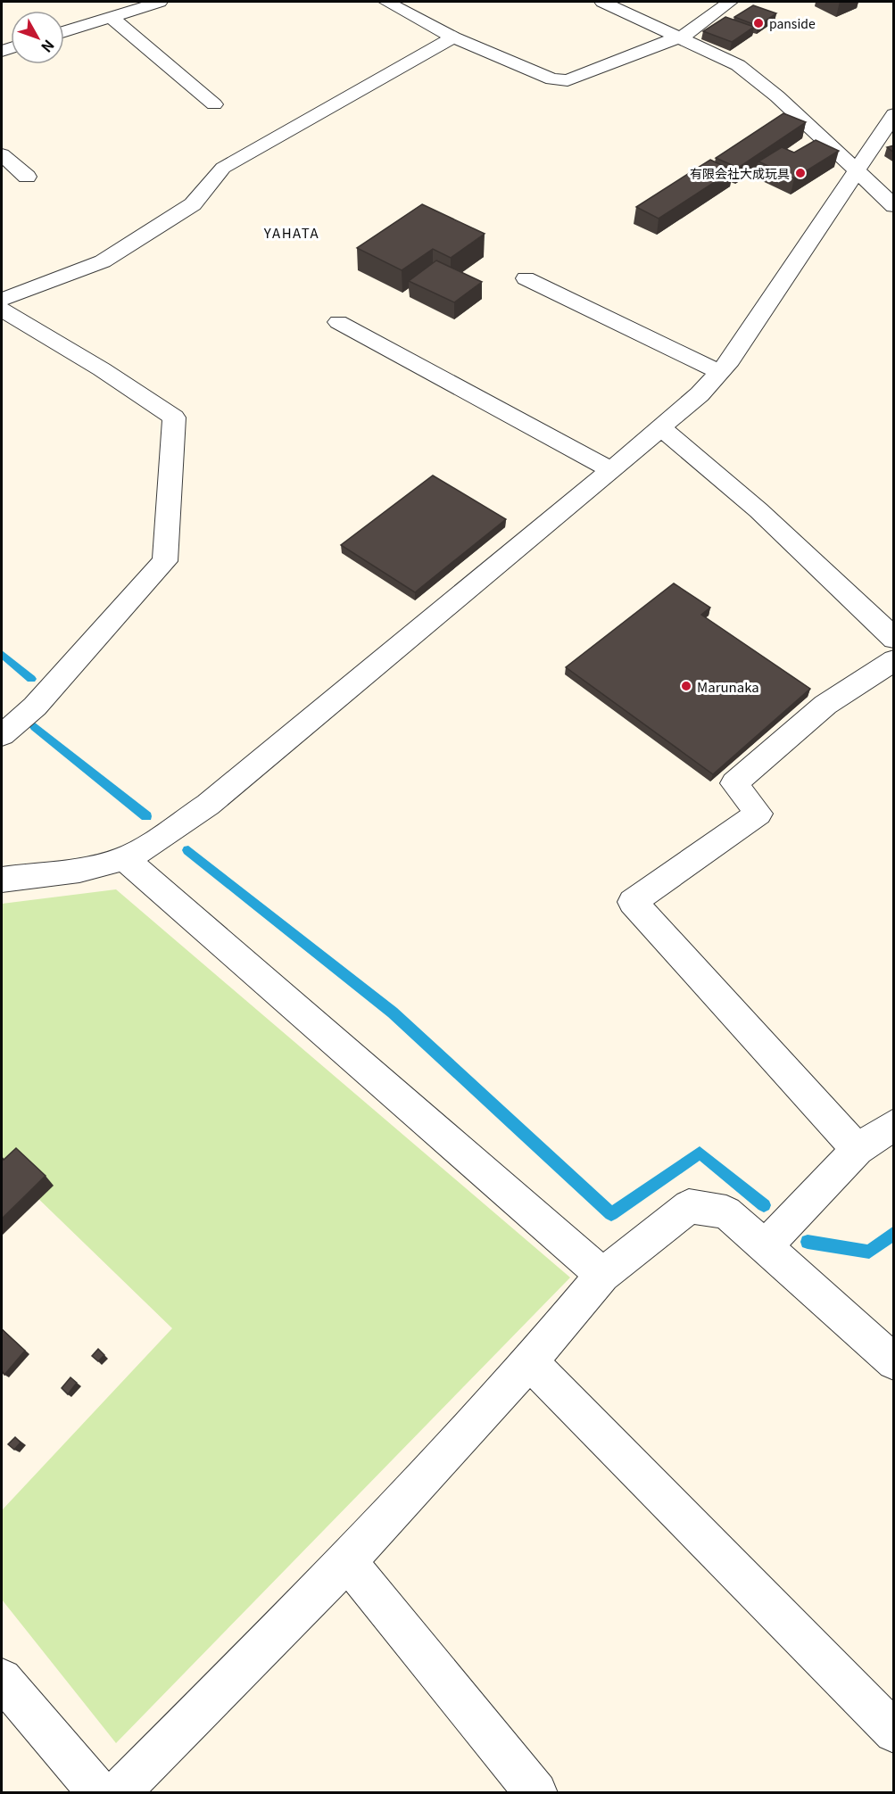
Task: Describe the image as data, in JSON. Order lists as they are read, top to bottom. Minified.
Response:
{"districts":["YAHATA"],"places":["panside","有限会社大成玩具","Marunaka"],"north":"bottom right"}
